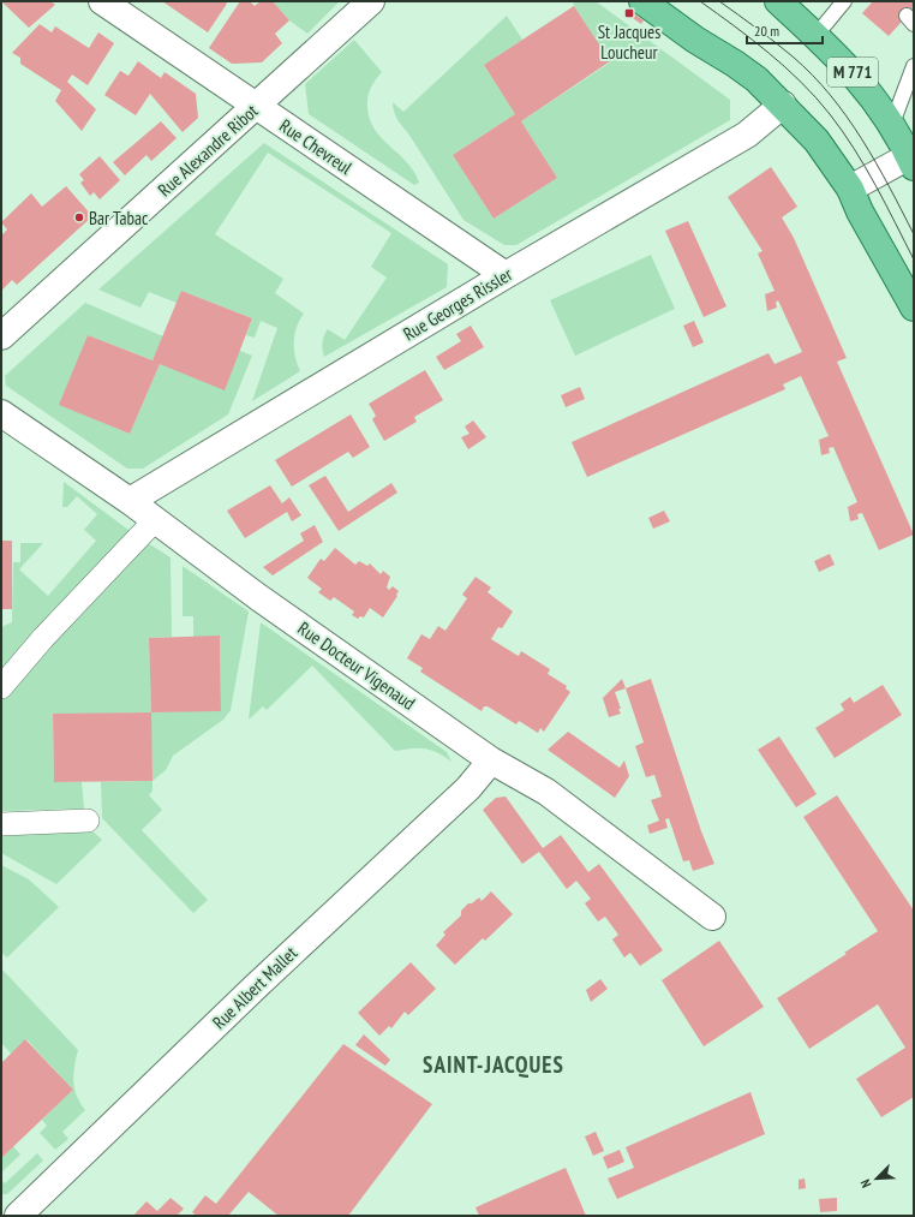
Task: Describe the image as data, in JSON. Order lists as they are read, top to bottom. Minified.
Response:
{"streets":{"main road":["M 771"],"street":["Rue Chevreul","Rue Alexandre Ribot","Rue Georges Rissler","Rue Docteur Vigenaud","Rue Albert Mallet"]},"crossings":[["Rue Chevreul","Rue Alexandre Ribot"],["Rue Chevreul","Rue Georges Rissler"],["Rue Georges Rissler","Rue Docteur Vigenaud"],["Rue Docteur Vigenaud","Rue Albert Mallet"]],"districts":["SAINT-JACQUES"],"places":{"transit":["St Jacques Loucheur"],"other":["Bar Tabac"]},"scale_bar":"20 m","north":"bottom left"}
